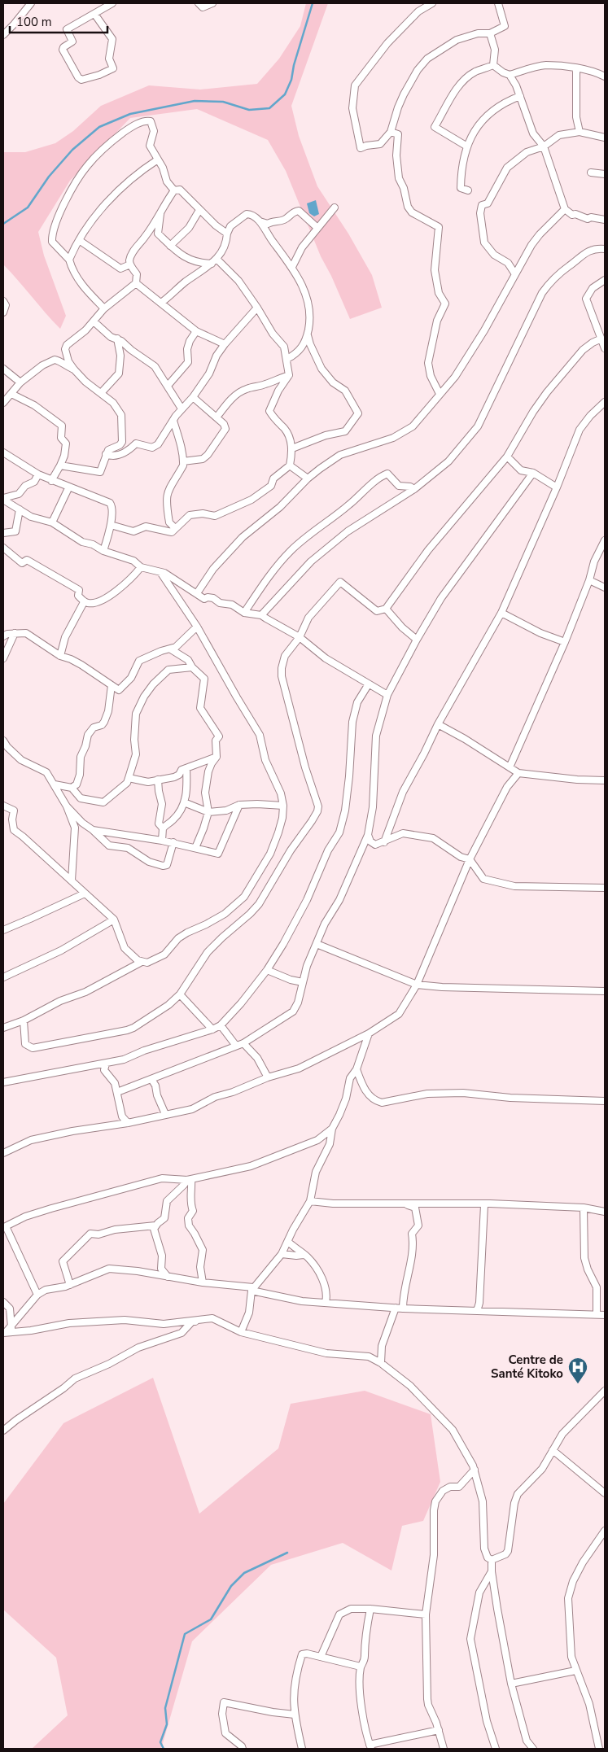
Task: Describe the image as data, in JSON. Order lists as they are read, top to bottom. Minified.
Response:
{"places":{"hospital":["Centre de Santé Kitoko"]},"scale_bar":"100 m"}
